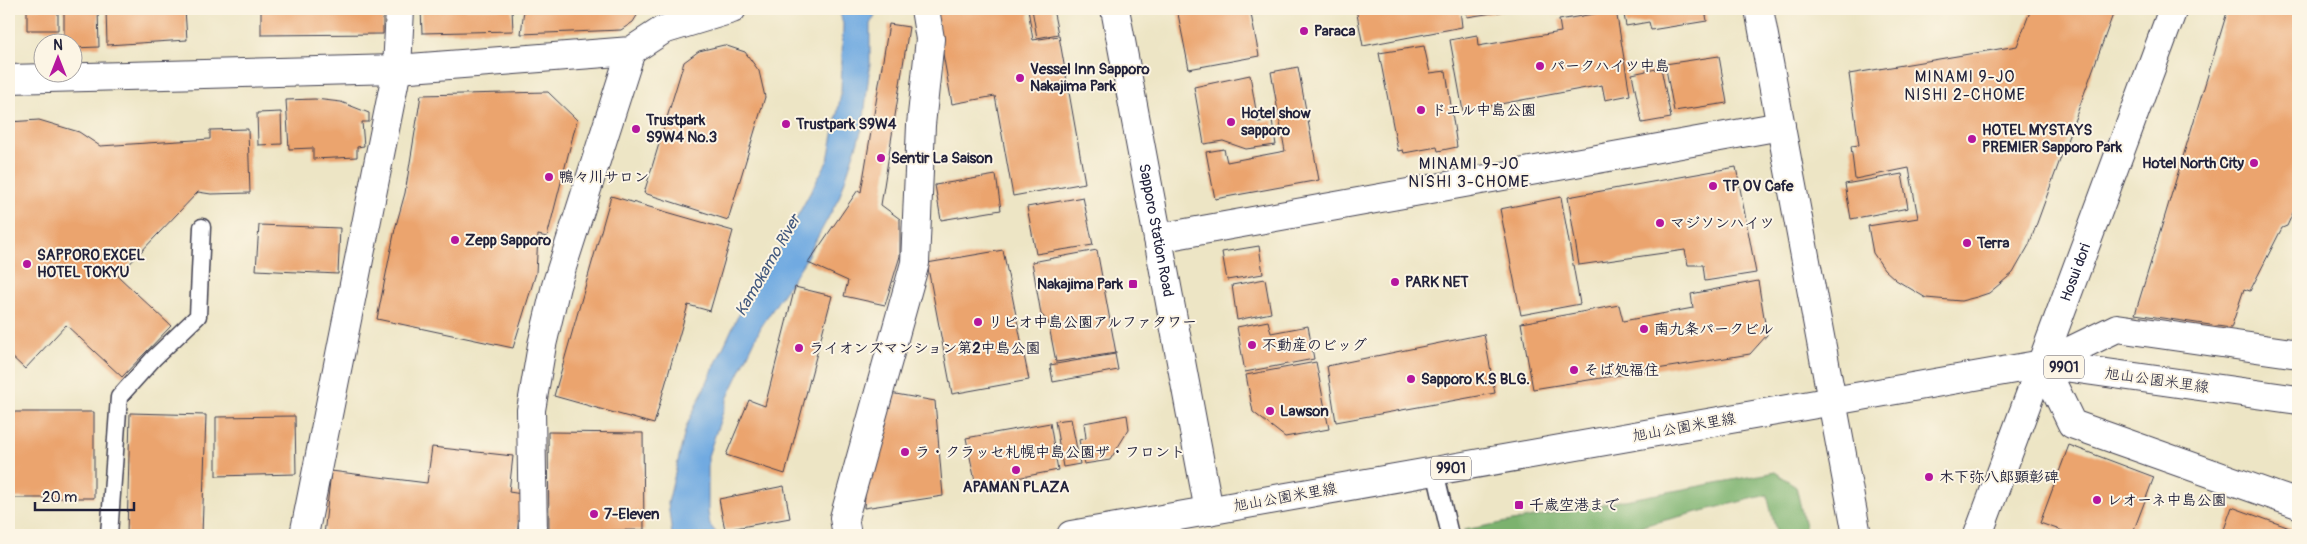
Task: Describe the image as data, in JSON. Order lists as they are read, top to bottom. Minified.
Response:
{"streets":{"street":["Sapporo Station Road","Hosui dori","9901","旭山公園米里線"]},"crossings":[["Sapporo Station Road","旭山公園米里線"],["Hosui dori","旭山公園米里線"]],"districts":["MINAMI 9-JO NISHI 2-CHOME","MINAMI 9-JO NISHI 3-CHOME"],"water":["Kamokamo River"],"places":{"other":["Paraca","パークハイツ中島","Vessel Inn Sapporo Nakajima Park","ドエル中島公園","Hotel show sapporo","Trustpark S9W4","Trustpark S9W4 No.3","HOTEL MYSTAYS PREMIER Sapporo Park","Sentir La Saison","Hotel North City","鴨々川サロン","TP OV Cafe","マジソンハイツ","Zepp Sapporo","Terra","SAPPORO EXCEL HOTEL TOKYU","PARK NET","リビオ中島公園アルファタワー","南九条パークビル","不動産のビッグ","ライオンズマンション第2中島公園","そば処福住","Sapporo K.S BLG.","Lawson","ラ・クラッセ札幌中島公園ザ・フロント","APAMAN PLAZA","木下弥八郎顕彰碑","レオーネ中島公園","7-Eleven"],"transit":["Nakajima Park","千歳空港まで"]},"scale_bar":"20 m","north":"top"}
